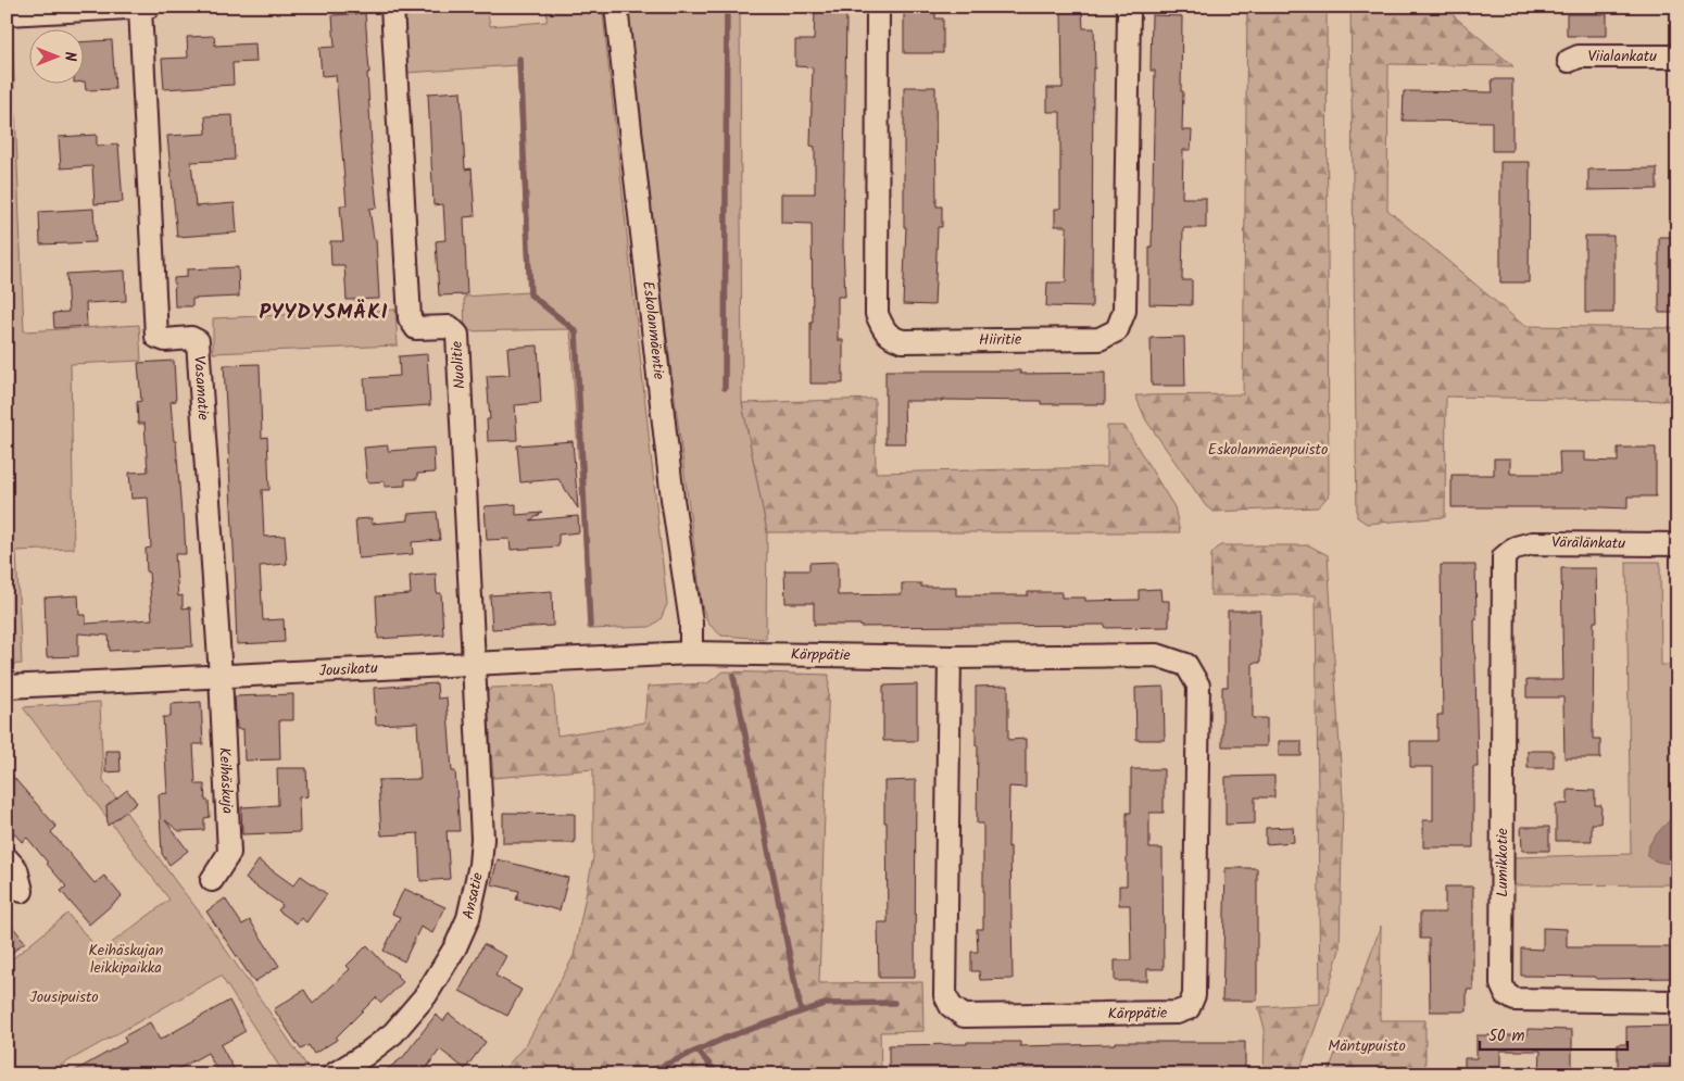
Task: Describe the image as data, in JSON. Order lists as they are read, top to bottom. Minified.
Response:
{"streets":{"street":["Viialankatu","Eskolanmäentie","Hiiritie","Nuolitie","Vasamatie","Värälänkatu","Kärppätie","Jousikatu","Keihäskuja","Lumikkotie","Ansatie"]},"crossings":[["Eskolanmäentie","Kärppätie"],["Eskolanmäentie","Jousikatu"],["Nuolitie","Jousikatu"],["Nuolitie","Ansatie"],["Vasamatie","Jousikatu"],["Vasamatie","Keihäskuja"],["Värälänkatu","Lumikkotie"],["Kärppätie","Jousikatu"],["Jousikatu","Keihäskuja"],["Jousikatu","Ansatie"]],"districts":["PYYDYSMÄKI"],"parks":["Eskolanmäenpuisto","Keihäskujan leikkipaikka","Jousipuisto","Mäntypuisto"],"scale_bar":"50 m","north":"right"}
